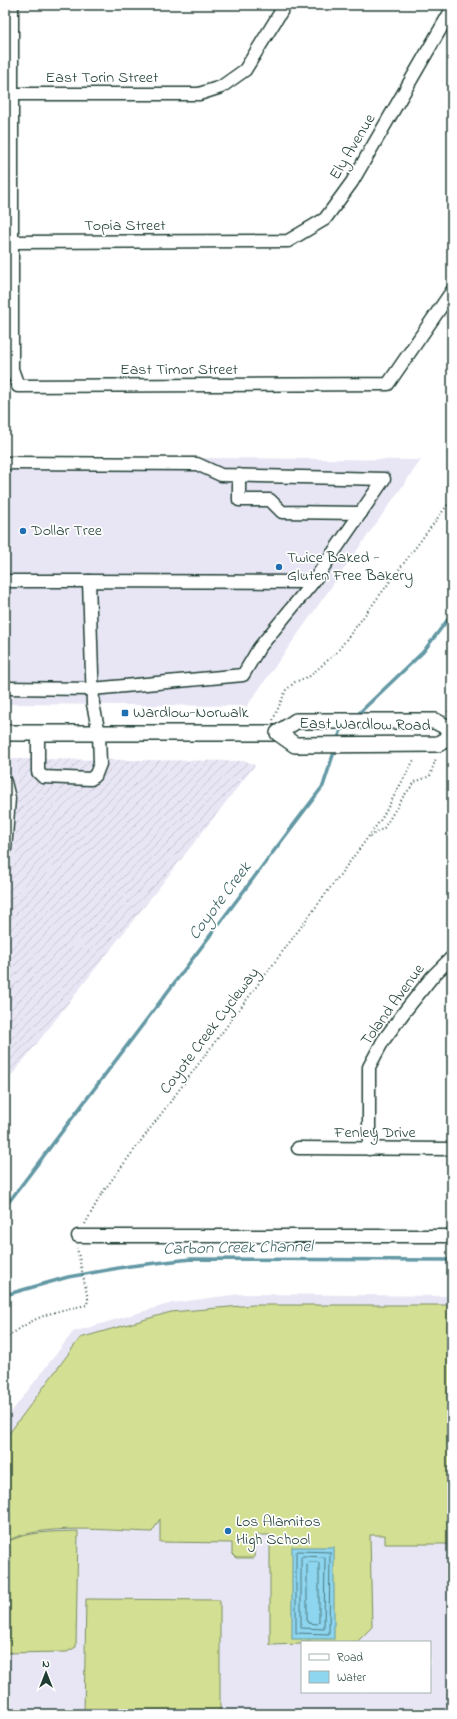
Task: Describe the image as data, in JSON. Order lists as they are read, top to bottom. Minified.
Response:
{"streets":{"main road":["East Wardlow Road"],"street":["East Torin Street","Ely Avenue","Topia Street","East Timor Street","Toland Avenue","Fenley Drive"],"path":["Coyote Creek Cycleway"]},"crossings":[["Ely Avenue","Topia Street"],["Topia Street","East Timor Street"],["Toland Avenue","Fenley Drive"]],"water":["Coyote Creek","Carbon Creek Channel"],"places":{"other":["Dollar Tree","Twice Baked - Gluten Free Bakery","Los Alamitos High School"],"transit":["Wardlow-Norwalk"]},"legend":["Road","Water"],"north":"top"}
